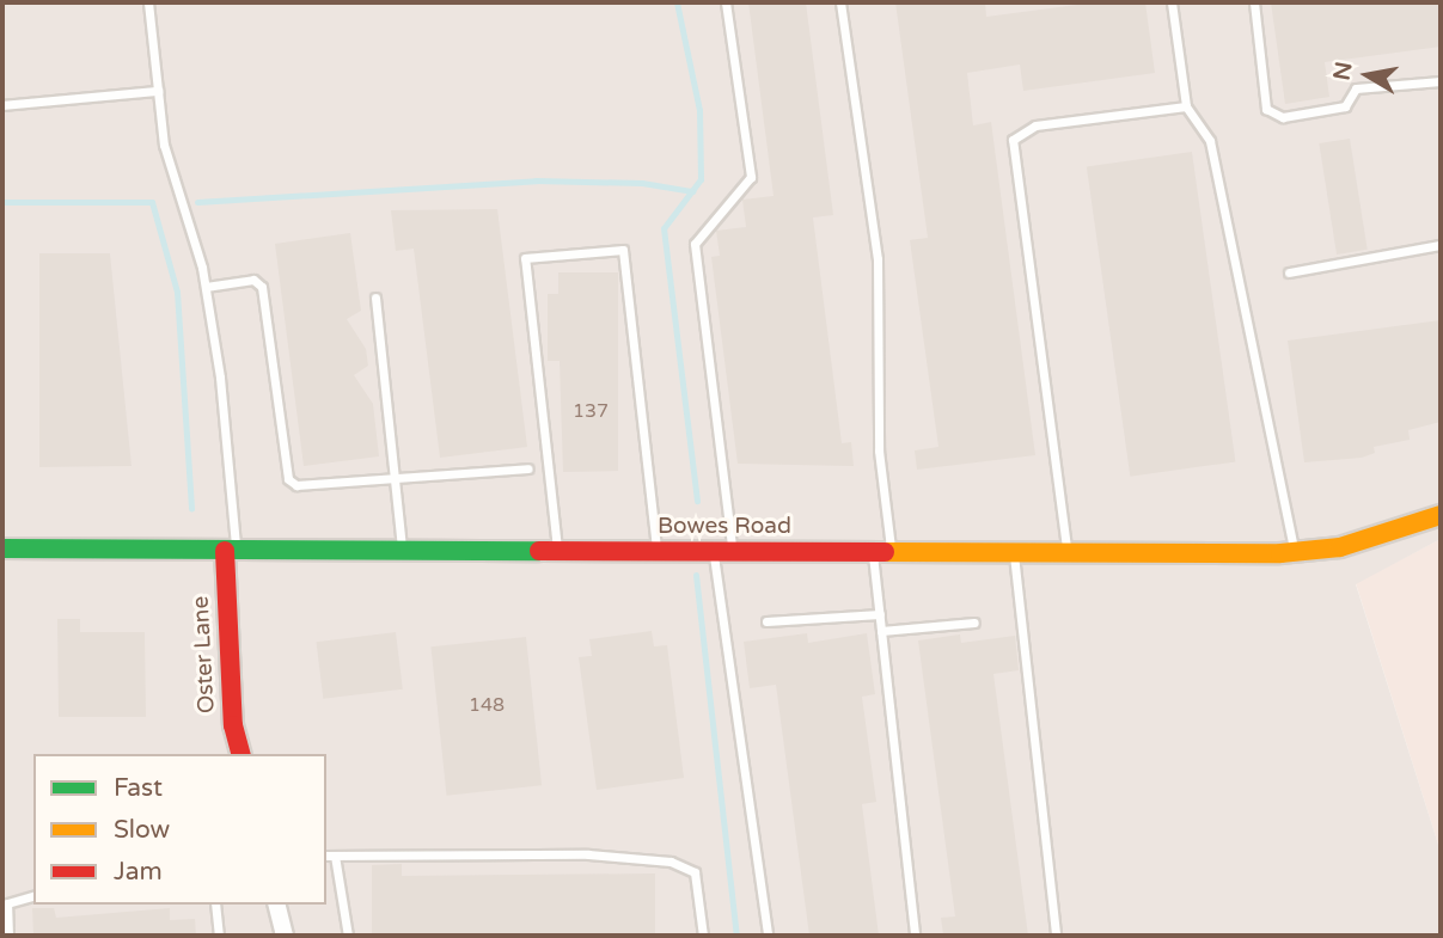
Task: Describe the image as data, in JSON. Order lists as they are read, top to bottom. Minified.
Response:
{"streets":{"street":["Bowes Road","Oster Lane"]},"crossings":[["Bowes Road","Oster Lane"]],"house_numbers":["137","148"],"legend":["Fast","Slow","Jam"],"north":"left"}
